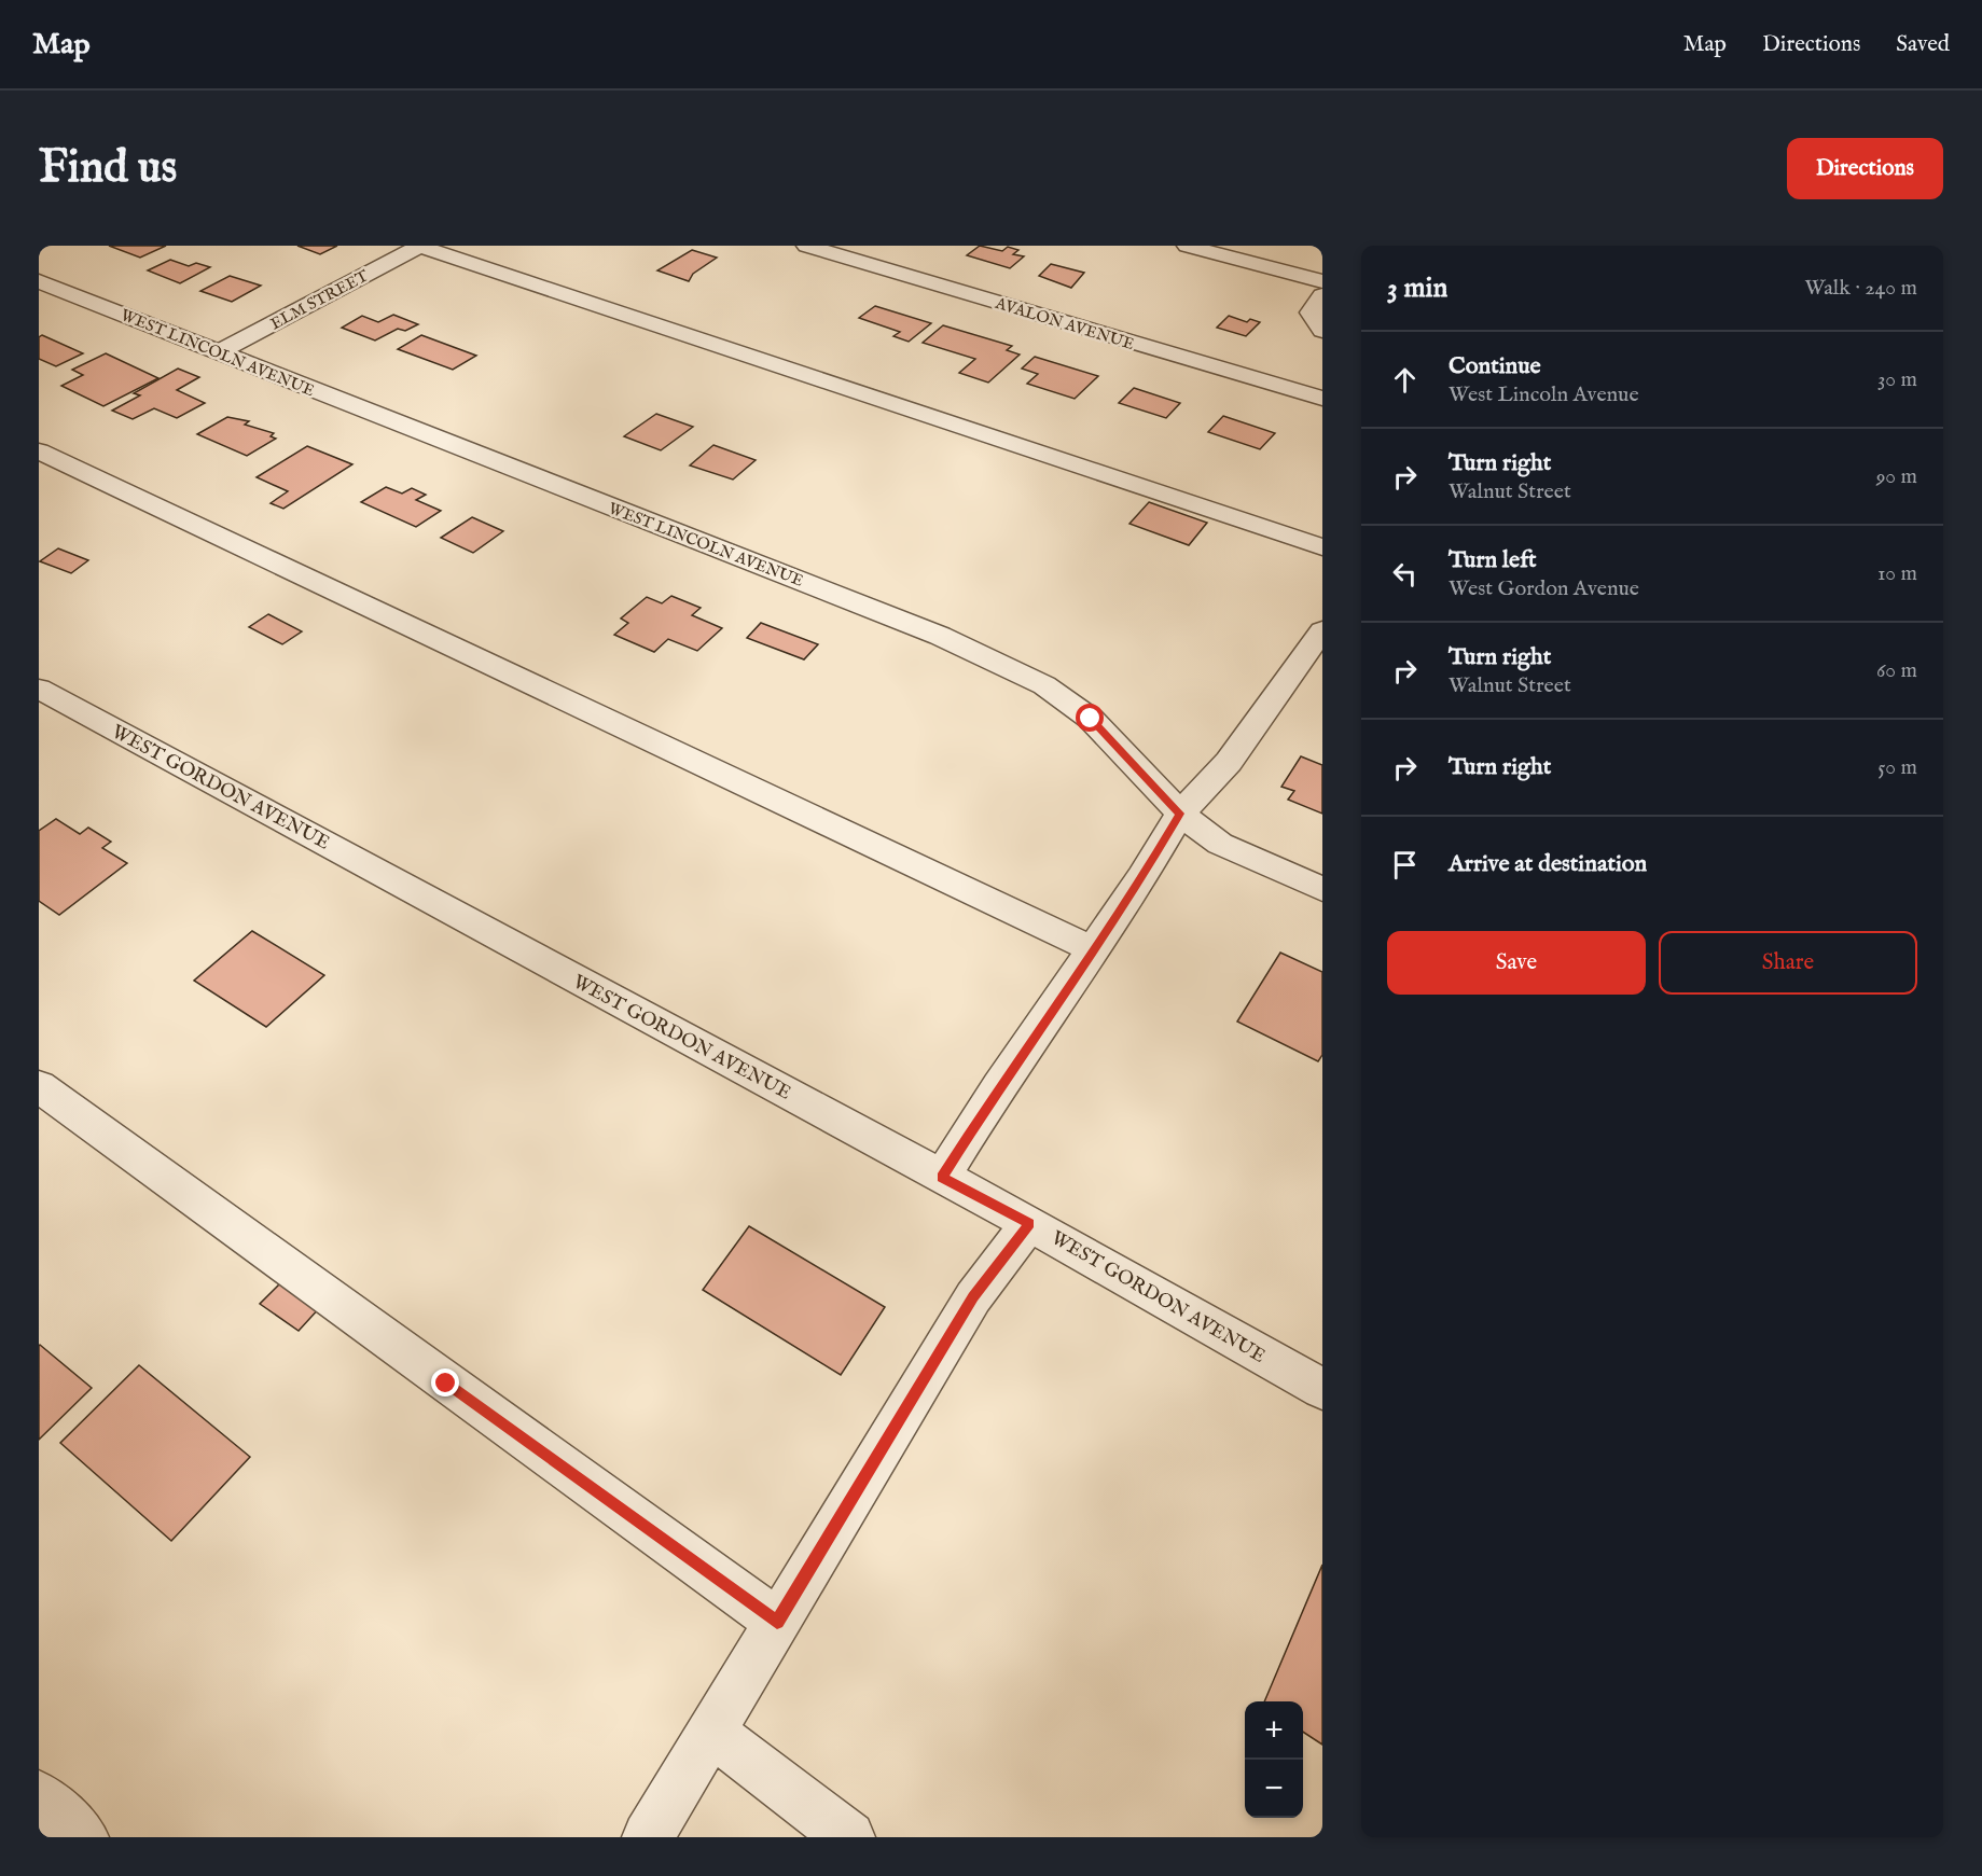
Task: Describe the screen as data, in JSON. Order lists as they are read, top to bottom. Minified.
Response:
{"streets":{"street":["ELM STREET","AVALON AVENUE","WEST LINCOLN AVENUE","WEST GORDON AVENUE"]},"crossings":[["ELM STREET","WEST LINCOLN AVENUE"]],"page":{"header":"Map","nav":["Map","Directions","Saved"],"buttons":["Directions",["Save","Share"]],"title":"Find us","heading":["3 min","Walk · 240 m"],"list":[["Continue","West Lincoln Avenue","30 m"],["Turn right","Walnut Street","90 m"],["Turn left","West Gordon Avenue","10 m"],["Turn right","Walnut Street","60 m"],["Turn right","50 m"],"Arrive at destination"],"map_buttons":["+","−"]}}
